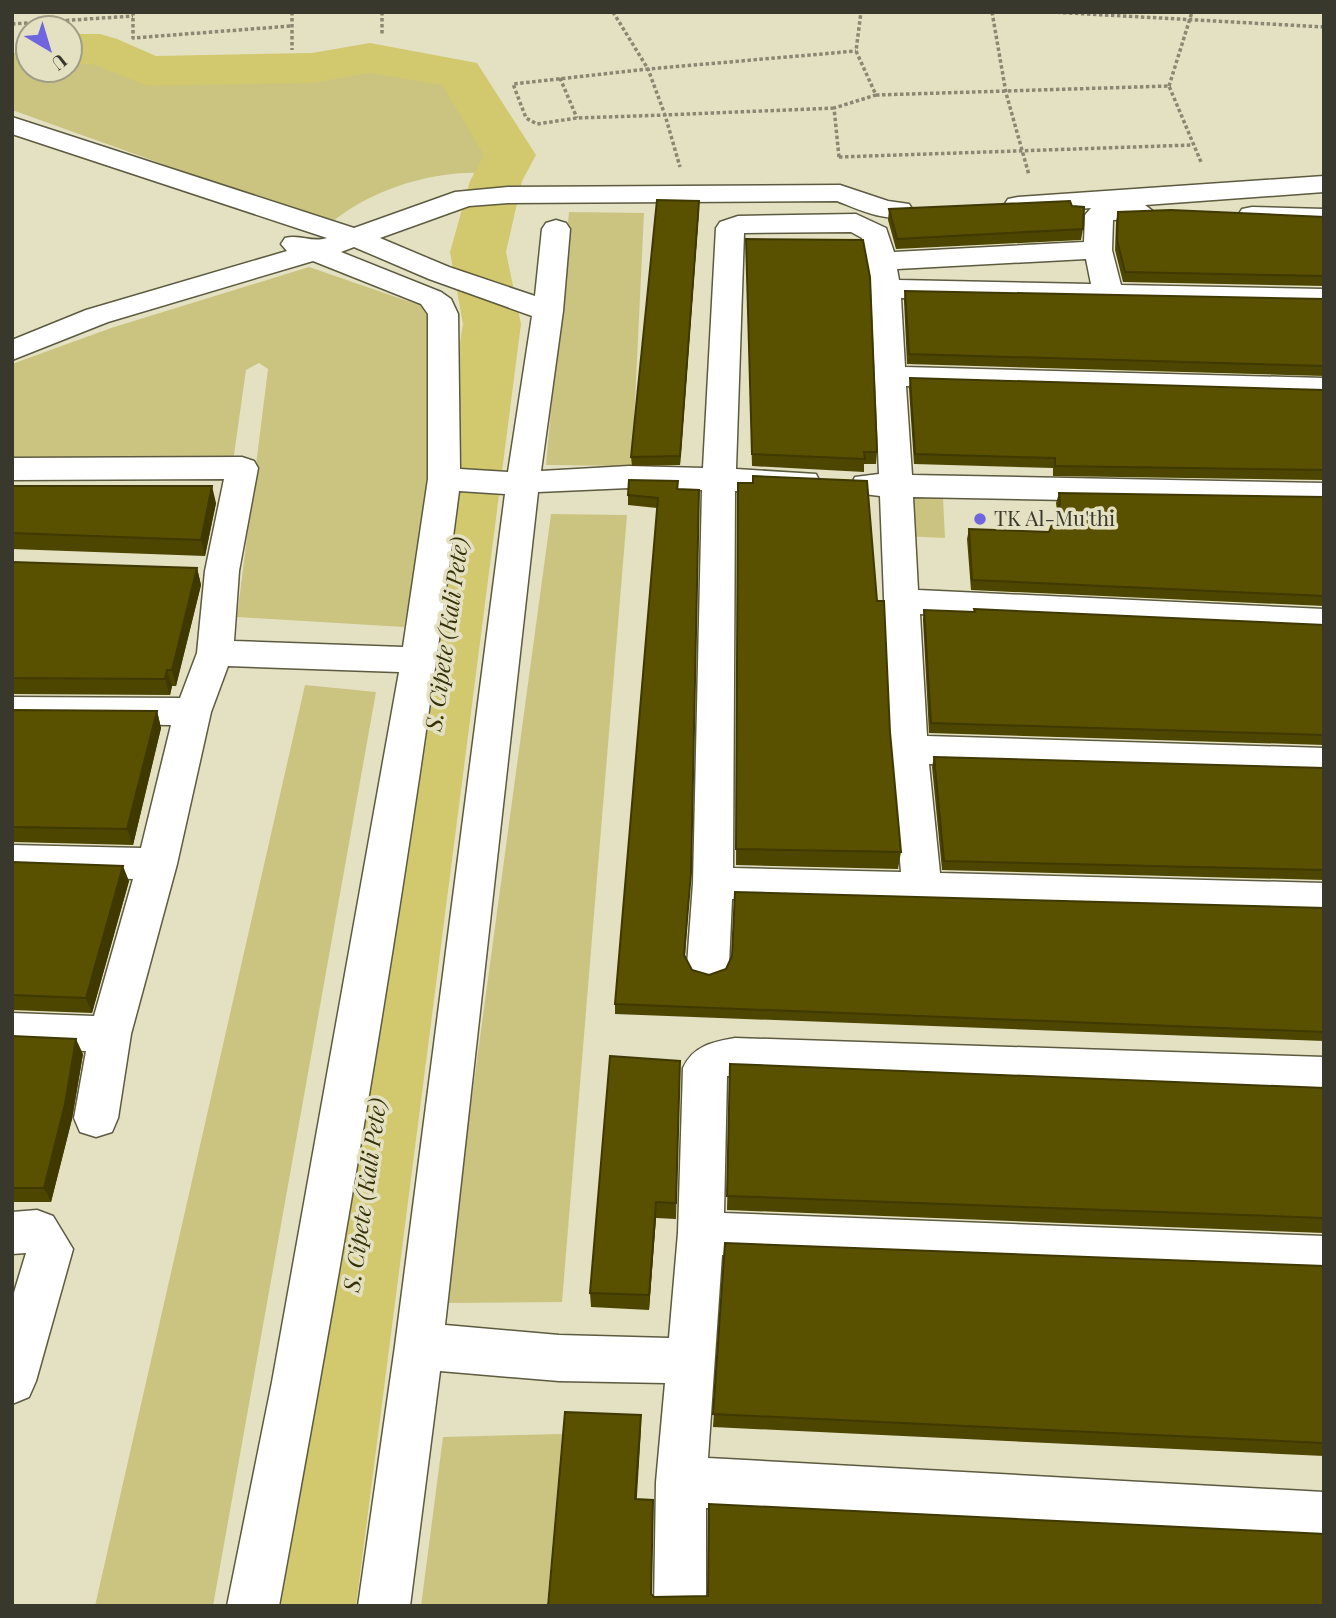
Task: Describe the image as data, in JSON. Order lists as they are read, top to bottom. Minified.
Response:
{"water":["S. Cipete (Kali Pete)"],"places":["TK Al-Mu'thi"],"north":"bottom right"}
